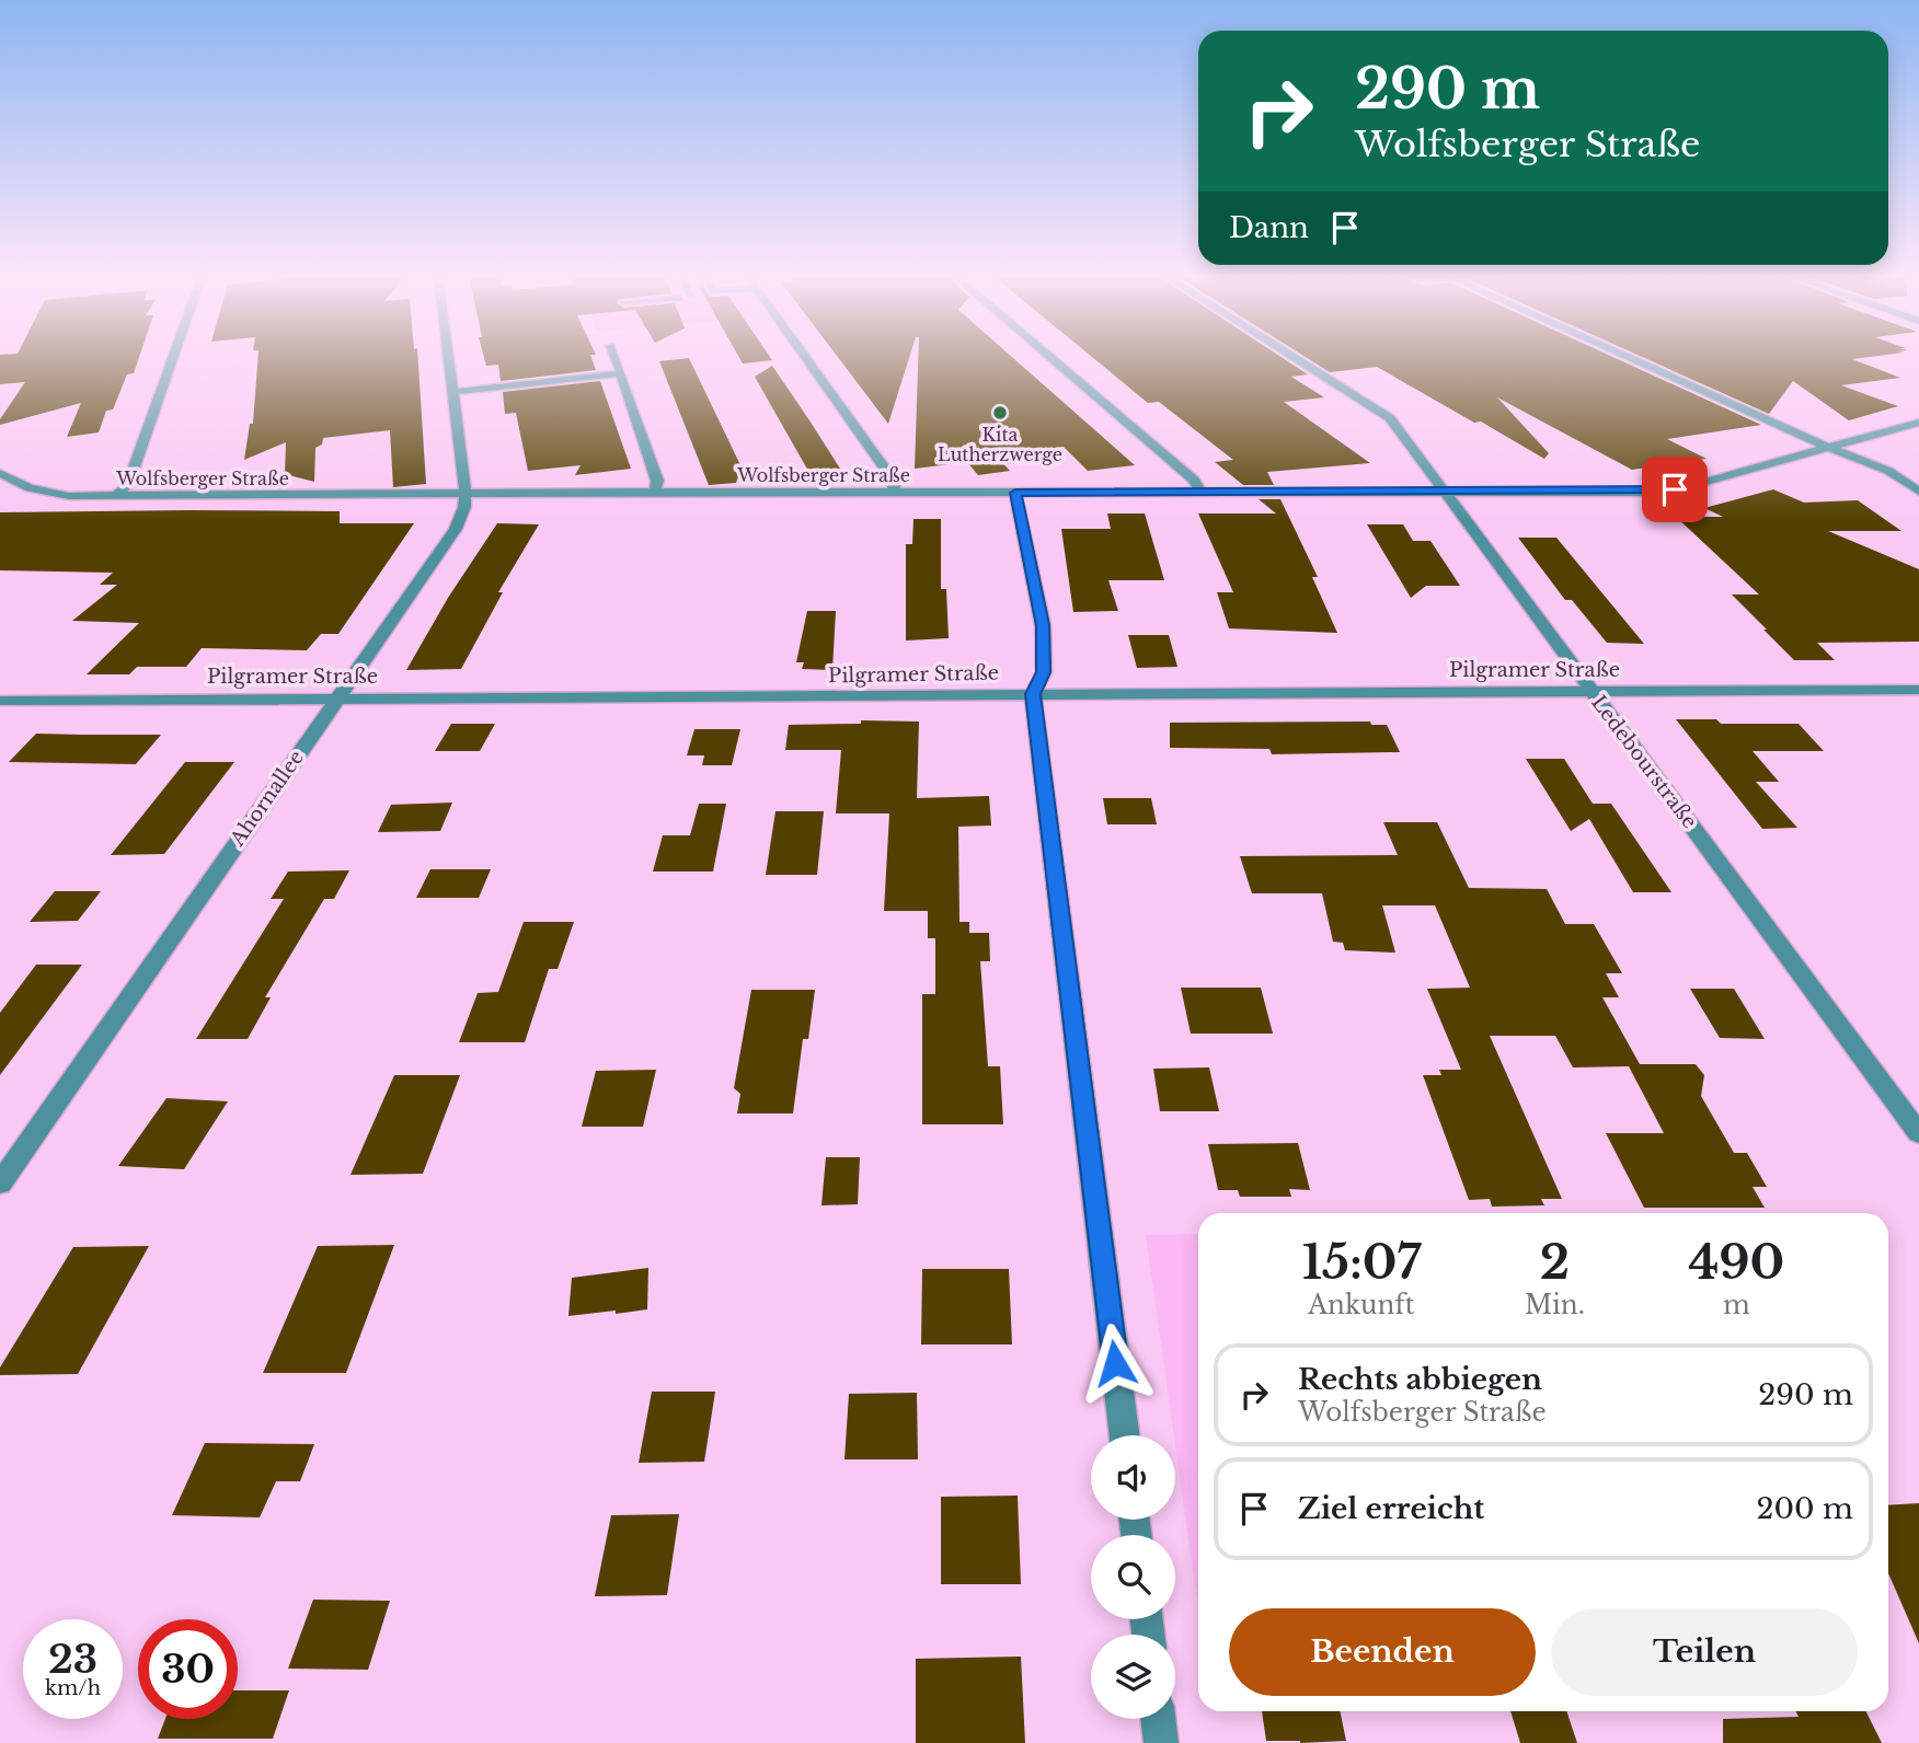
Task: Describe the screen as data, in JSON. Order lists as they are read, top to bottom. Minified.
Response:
{"streets":{"street":["Wolfsberger Straße","Pilgramer Straße","Ledebourstraße","Ahornallee"]},"crossings":[["Wolfsberger Straße","Ledebourstraße"],["Wolfsberger Straße","Ahornallee"],["Pilgramer Straße","Ledebourstraße"],["Pilgramer Straße","Ahornallee"]],"places":["Kita Lutherzwerge"],"page":{"turn":["290 m","Wolfsberger Straße"],"then":"Dann","eta":["15:07","Ankunft","2","Min.","490","m"],"list":[{"name":"Rechts abbiegen","note":"Wolfsberger Straße","value":"290 m"},{"name":"Ziel erreicht","value":"200 m"}],"buttons":["Beenden","Teilen"],"speed":"23 km/h","limit":"30"}}
